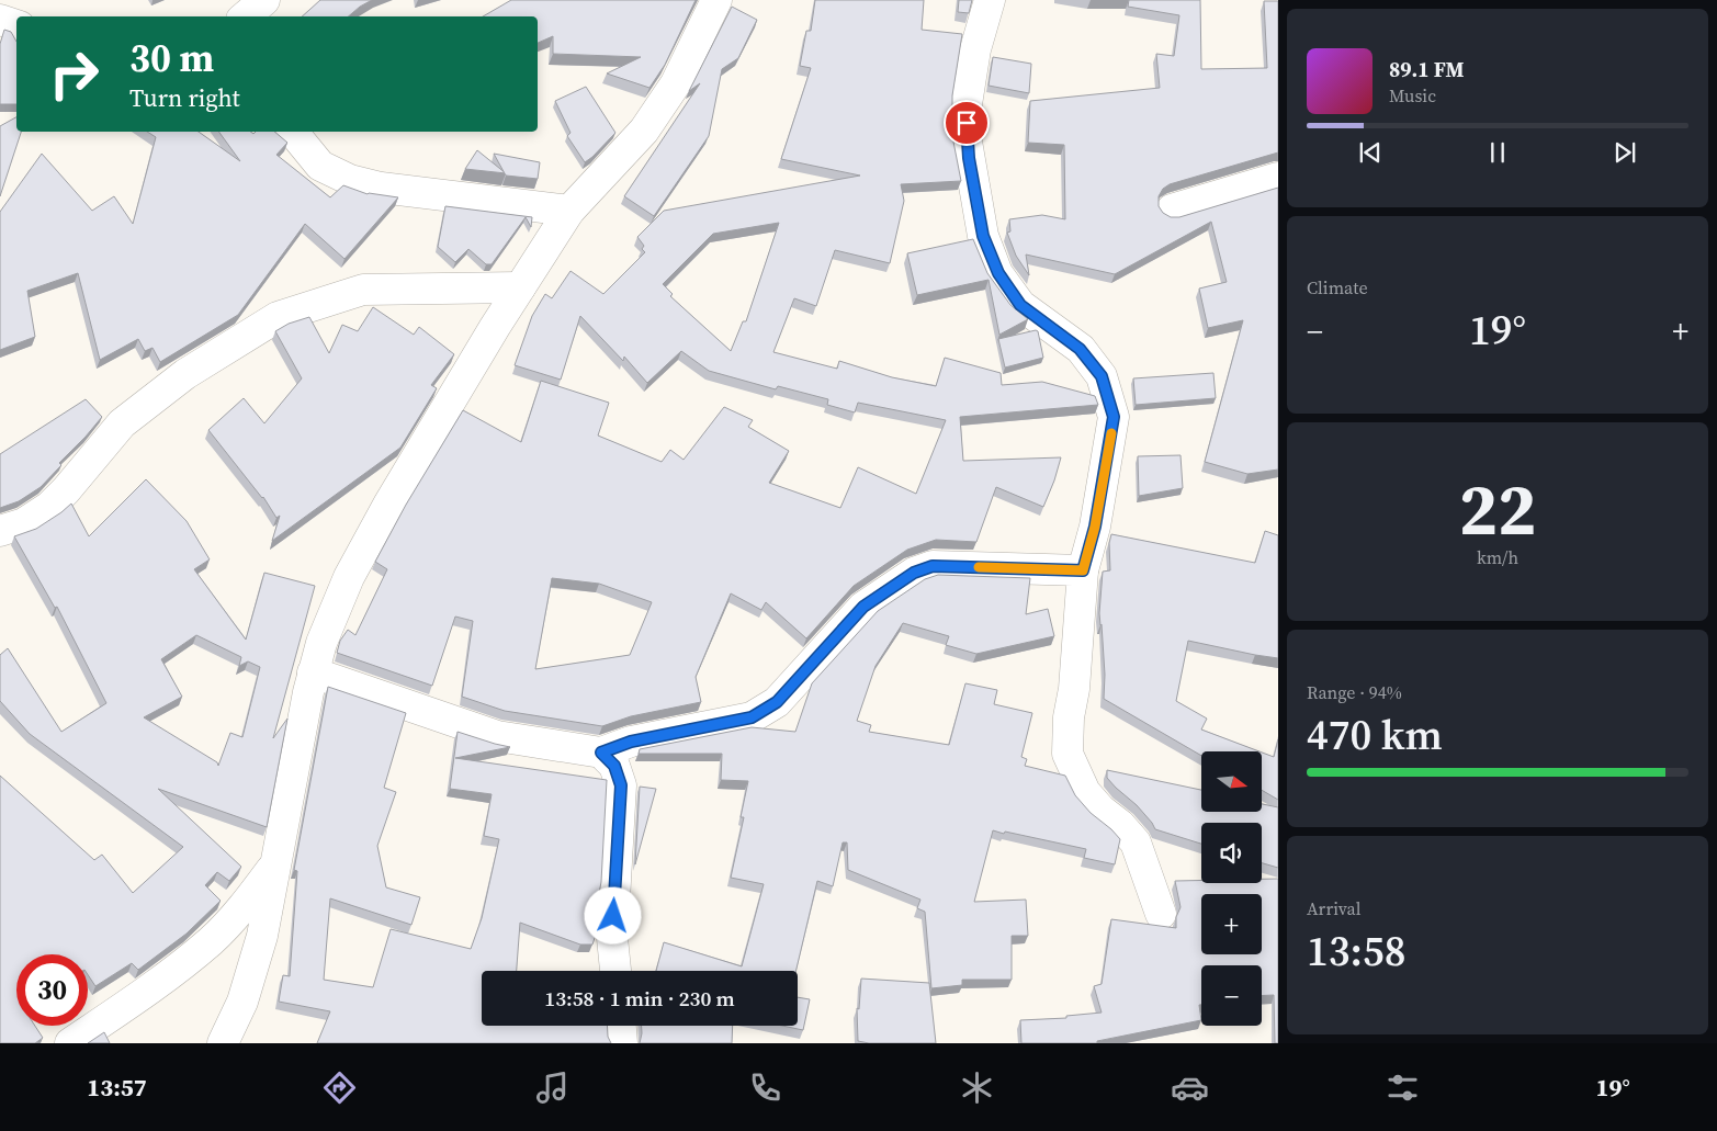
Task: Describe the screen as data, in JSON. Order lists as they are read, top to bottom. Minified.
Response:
{"north":"right","page":{"turn":["30 m","Turn right"],"song":["89.1 FM","Music"],"tile":["Climate",["22","km/h"],["Range · 94%","470 km"],["Arrival","13:58"]],"heat":["−","19°","+"],"map_buttons":["+","−"],"limit":"30","trip":"13:58 · 1 min · 230 m","tabs":["13:57","19°"]}}
